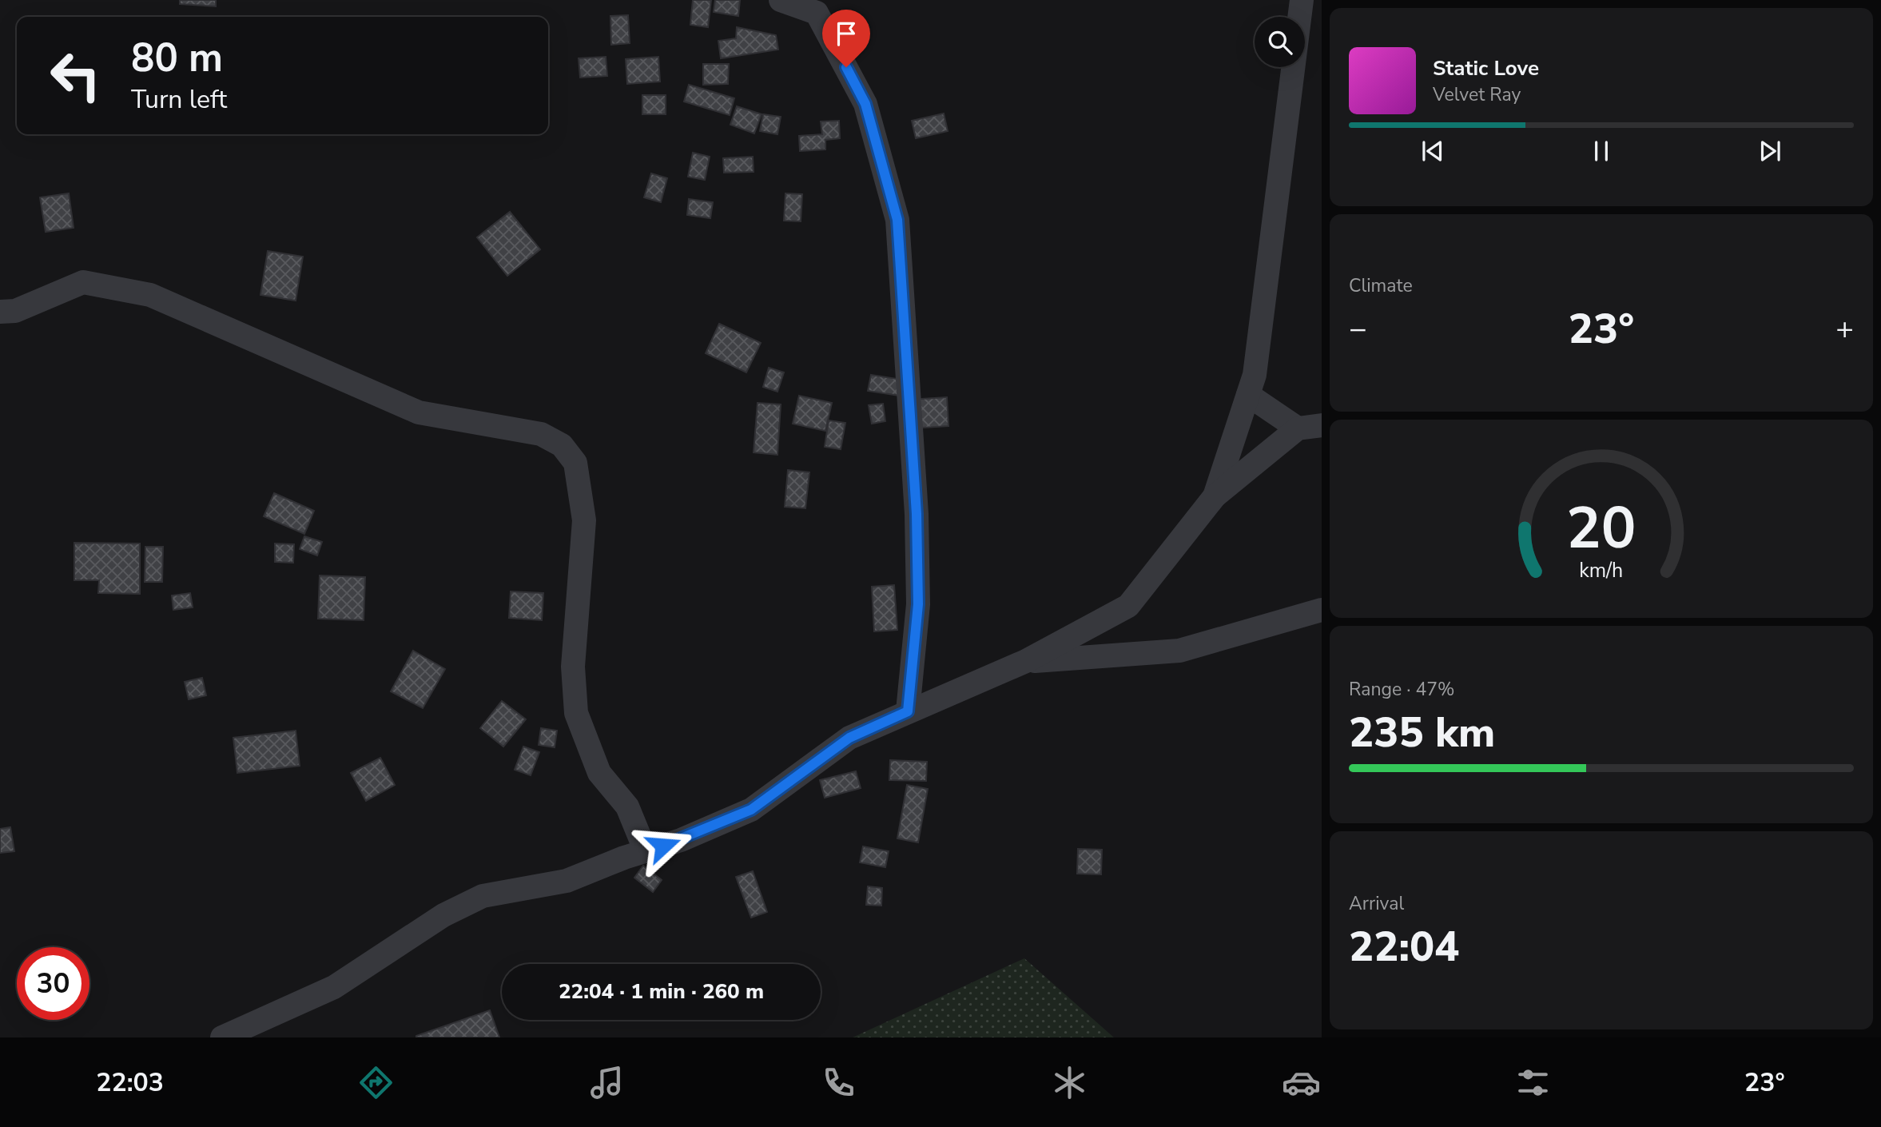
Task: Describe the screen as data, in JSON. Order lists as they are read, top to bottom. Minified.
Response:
{"page":{"turn":["80 m","Turn left"],"song":["Static Love","Velvet Ray"],"tile":["Climate",["Range · 47%","235 km"],["Arrival","22:04"]],"heat":["−","23°","+"],"limit":"30","trip":"22:04 · 1 min · 260 m","tabs":["22:03","23°"],"gauge":["20","km/h"]}}
